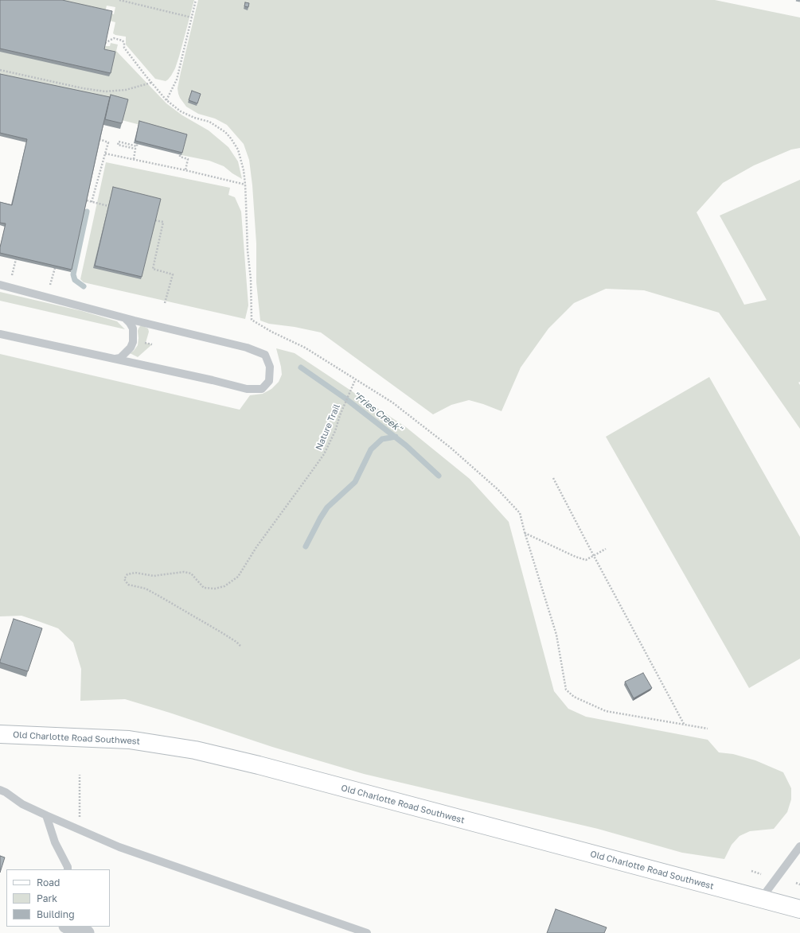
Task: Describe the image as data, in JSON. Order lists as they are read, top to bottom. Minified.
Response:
{"streets":{"main road":["Old Charlotte Road Southwest"],"path":["Nature Trail"]},"water":["\"Fries Creek\""],"legend":["Road","Park","Building"]}
